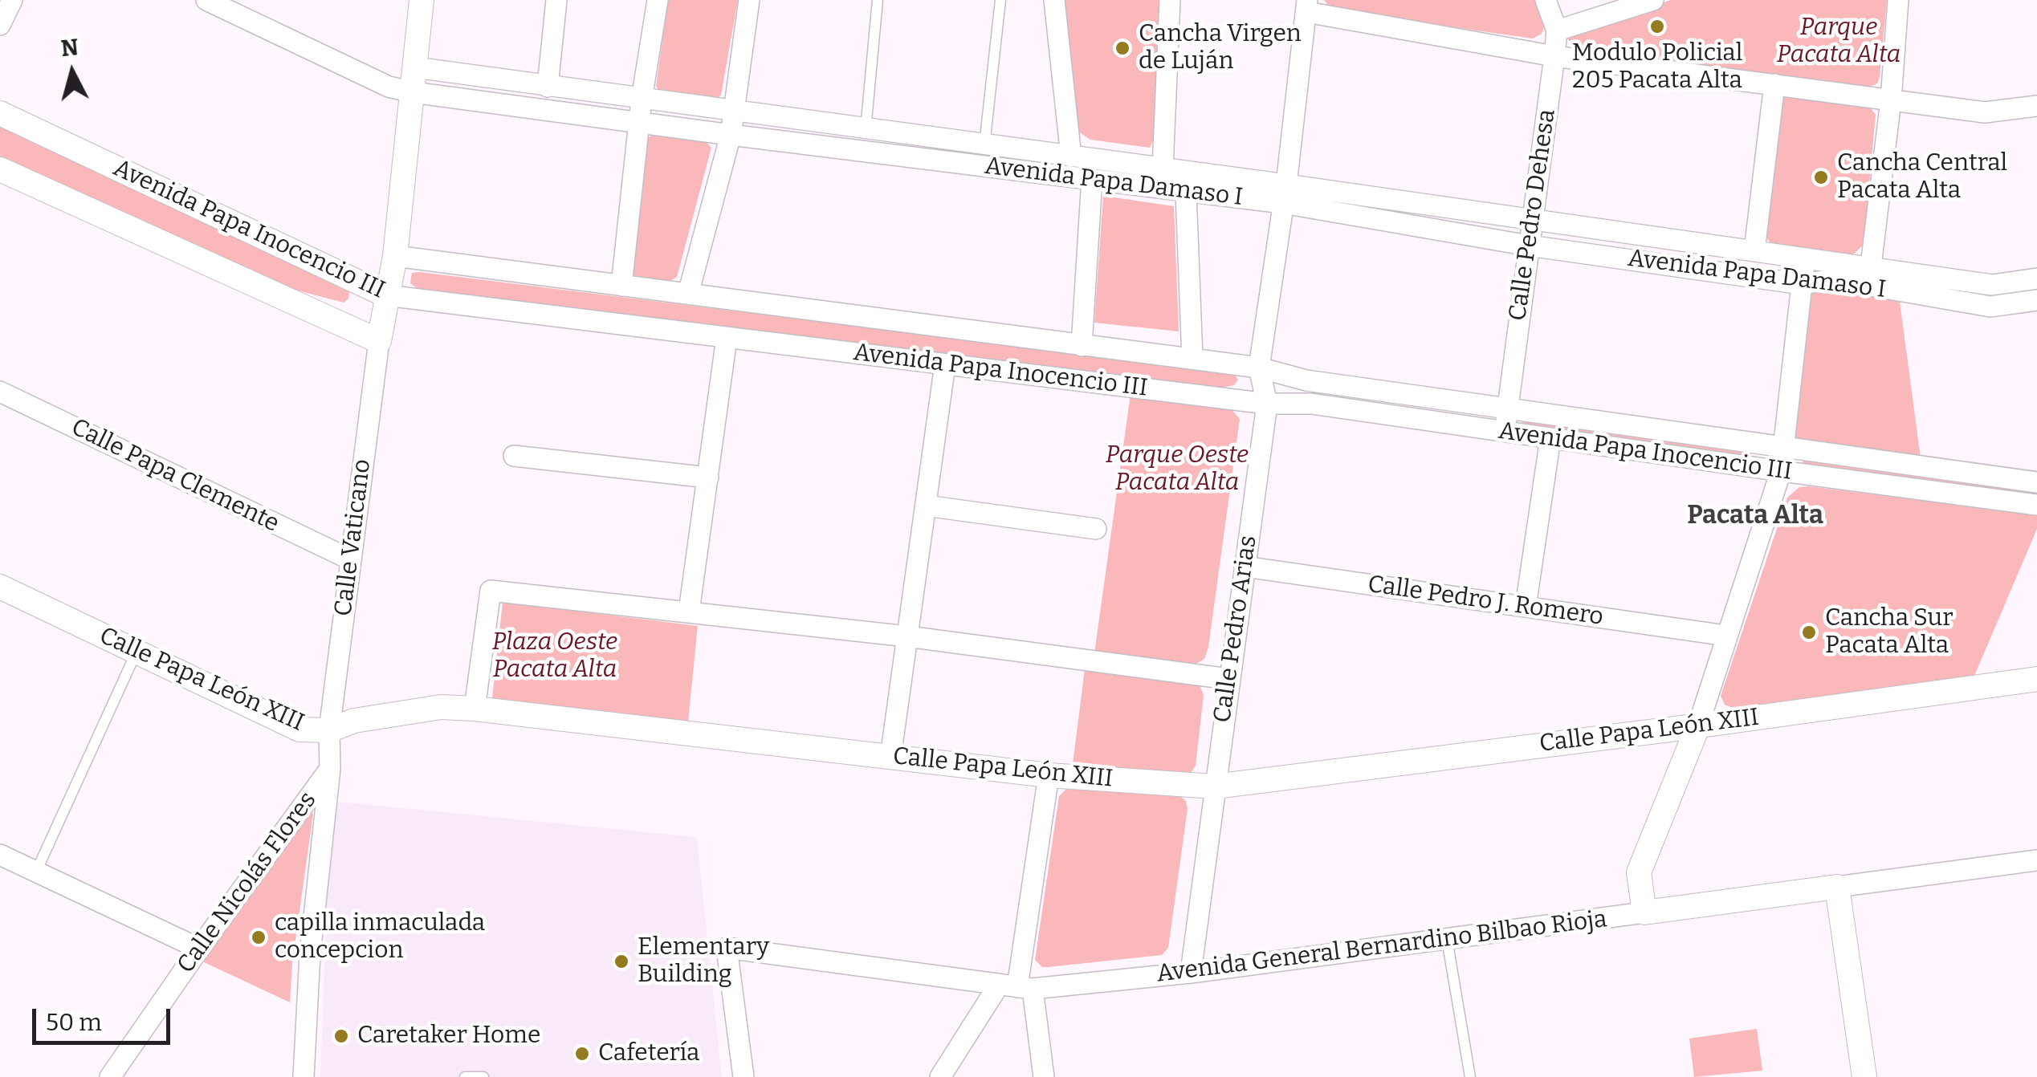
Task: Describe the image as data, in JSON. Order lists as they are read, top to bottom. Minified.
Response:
{"streets":{"street":["Avenida Papa Damaso I","Calle Pedro Dehesa","Avenida Papa Inocencio III","Calle Papa Clemente","Calle Vaticano","Calle Pedro J. Romero","Calle Pedro Arias","Calle Papa León XIII","Calle Nicolás Flores","Avenida General Bernardino Bilbao Rioja"]},"crossings":[["Avenida Papa Damaso I","Calle Pedro Dehesa"],["Avenida Papa Damaso I","Calle Vaticano"],["Avenida Papa Damaso I","Calle Pedro Arias"],["Calle Pedro Dehesa","Avenida Papa Inocencio III"],["Avenida Papa Inocencio III","Calle Vaticano"],["Avenida Papa Inocencio III","Calle Pedro Arias"],["Calle Papa Clemente","Calle Vaticano"],["Calle Vaticano","Calle Papa León XIII"],["Calle Vaticano","Calle Nicolás Flores"],["Calle Pedro J. Romero","Calle Pedro Arias"],["Calle Pedro Arias","Calle Papa León XIII"],["Calle Pedro Arias","Avenida General Bernardino Bilbao Rioja"]],"districts":["Pacata Alta"],"parks":["Parque Pacata Alta","Parque Oeste Pacata Alta","Plaza Oeste Pacata Alta"],"places":["Modulo Policial 205 Pacata Alta","Cancha Virgen de Luján","Cancha Central Pacata Alta","Cancha Sur Pacata Alta","capilla inmaculada concepcion","Elementary Building","Caretaker Home","Cafetería"],"scale_bar":"50 m","north":"top"}
